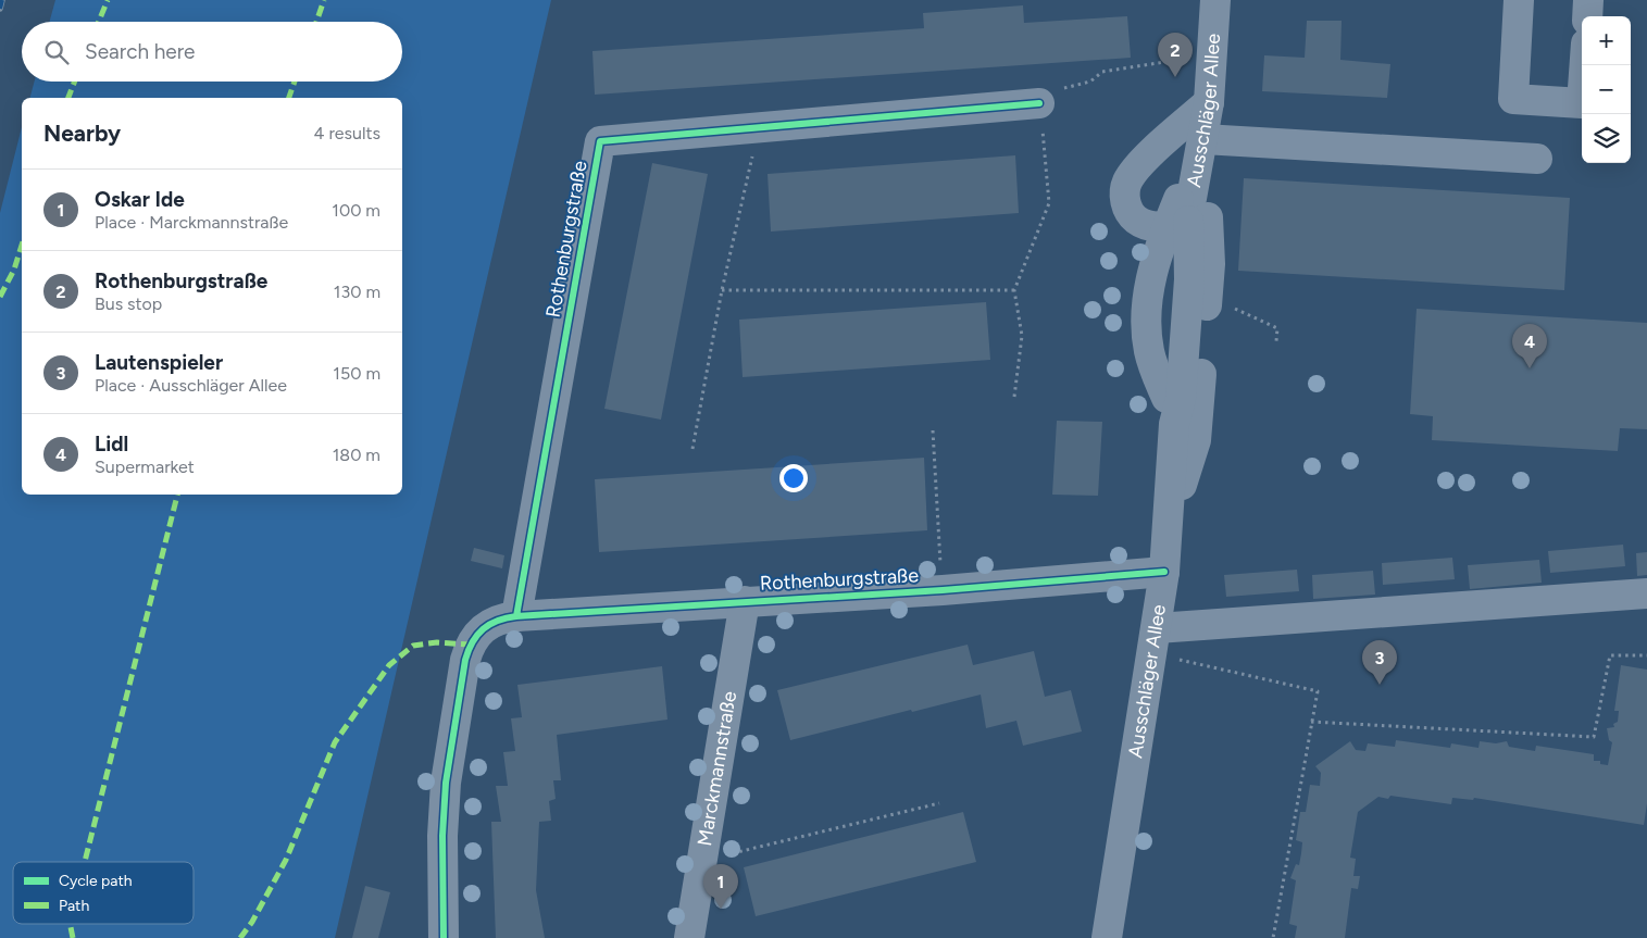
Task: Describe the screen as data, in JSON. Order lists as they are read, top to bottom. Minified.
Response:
{"streets":{"street":["Ausschläger Allee","Rothenburgstraße","Marckmannstraße"]},"crossings":[["Ausschläger Allee","Rothenburgstraße"],["Rothenburgstraße","Marckmannstraße"]],"legend":["Cycle path","Path"],"page":{"map_buttons":["+","−"],"search":"Search here","pins":["2","4","3","1"],"heading":["Nearby","4 results"],"list":[{"mark":"1","name":"Oskar Ide","note":"Place · Marckmannstraße","value":"100 m"},{"mark":"2","name":"Rothenburgstraße","note":"Bus stop","value":"130 m"},{"mark":"3","name":"Lautenspieler","note":"Place · Ausschläger Allee","value":"150 m"},{"mark":"4","name":"Lidl","note":"Supermarket","value":"180 m"}]}}
